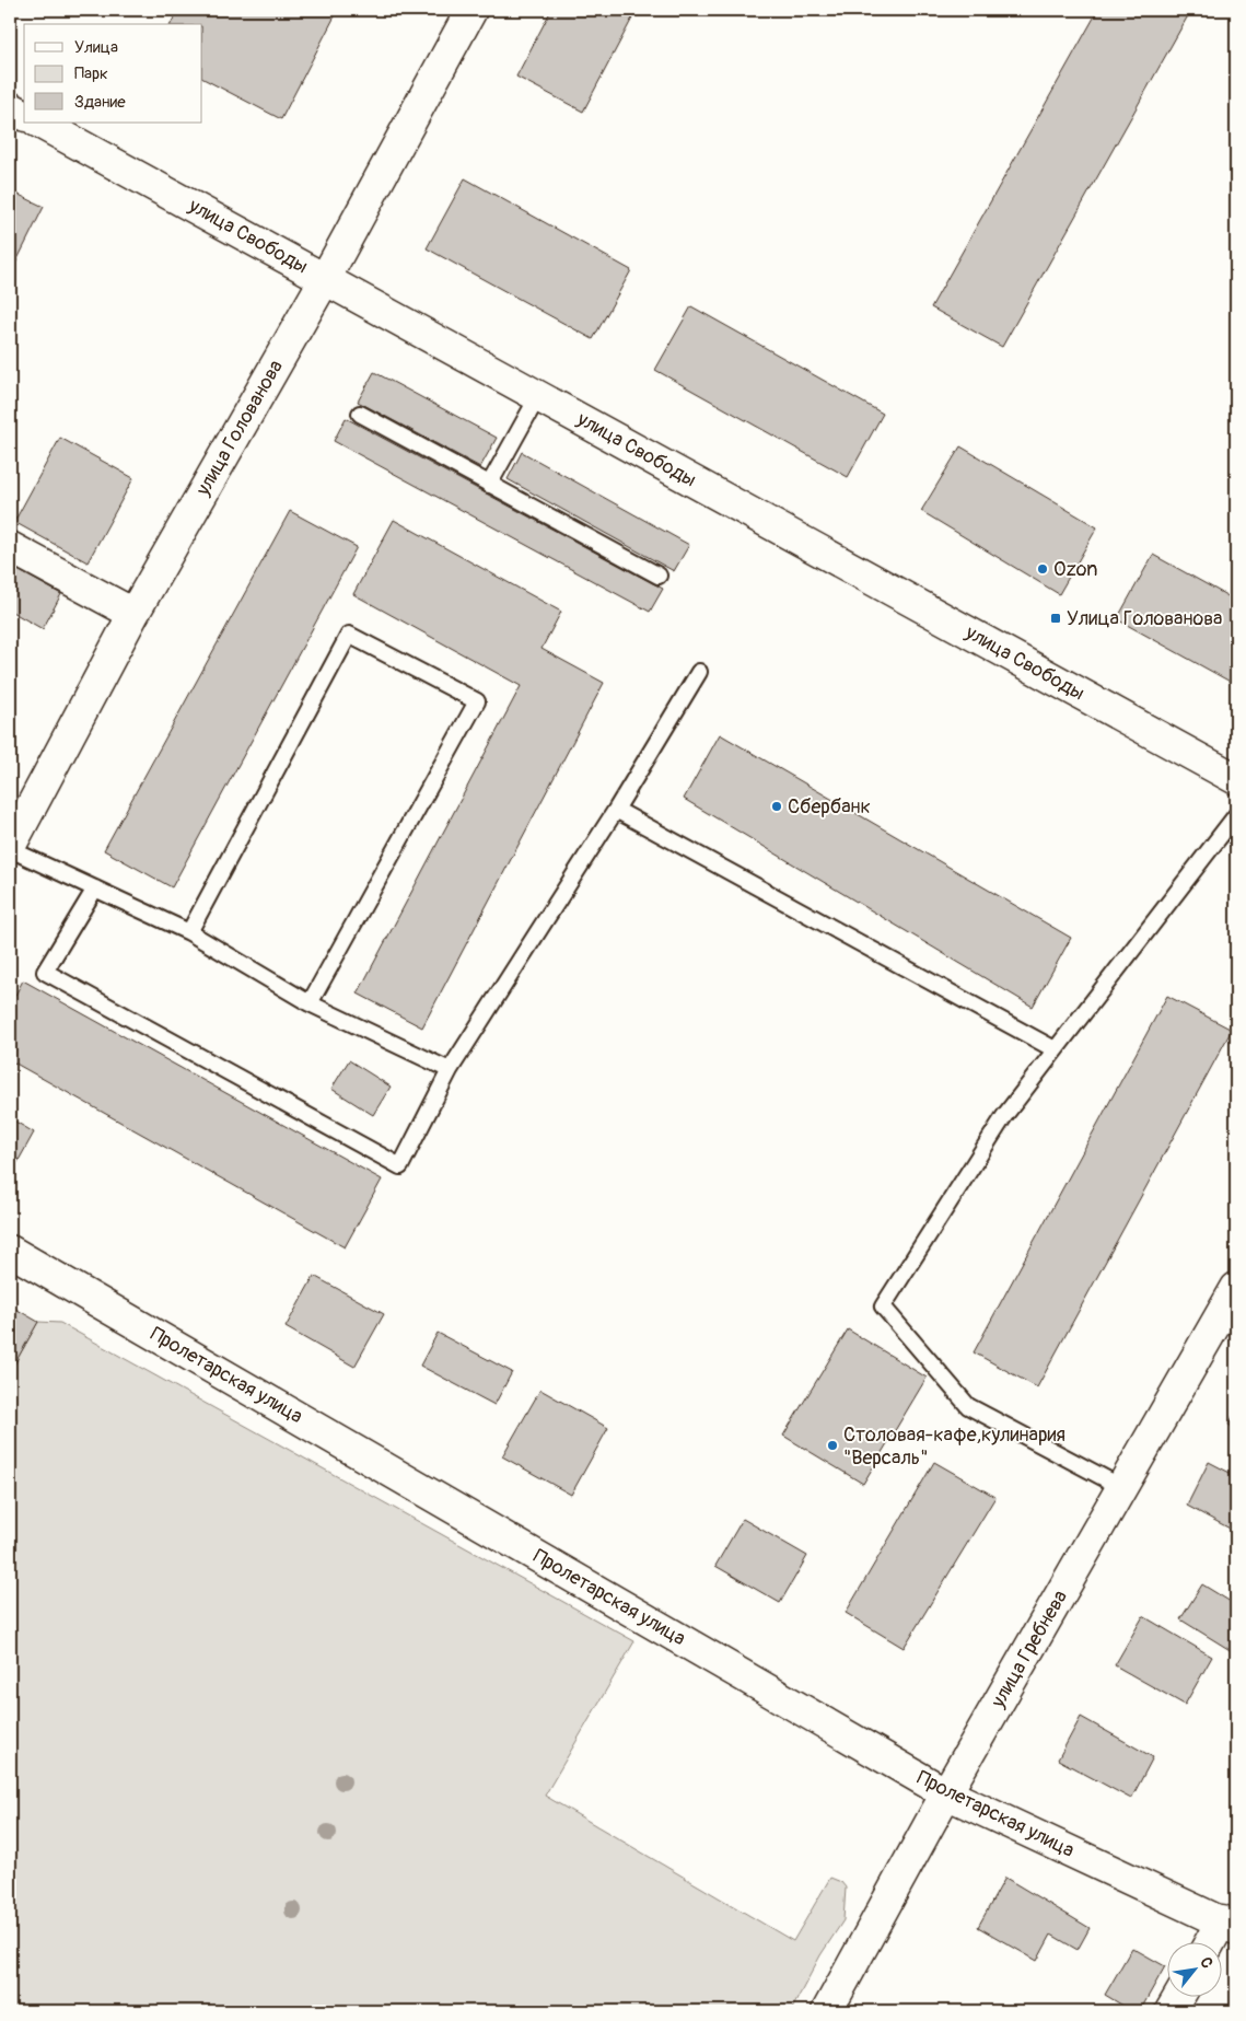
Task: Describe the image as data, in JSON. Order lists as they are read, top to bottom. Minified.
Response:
{"streets":{"street":["улица Свободы","улица Голованова","Пролетарская улица","улица Гребнева"]},"crossings":[["улица Свободы","улица Голованова"],["Пролетарская улица","улица Гребнева"]],"places":{"other":["Ozon","Сбербанк","Столовая-кафе,кулинария \"Версаль\""],"transit":["Улица Голованова"]},"legend":["Улица","Парк","Здание"],"north":"top right"}
